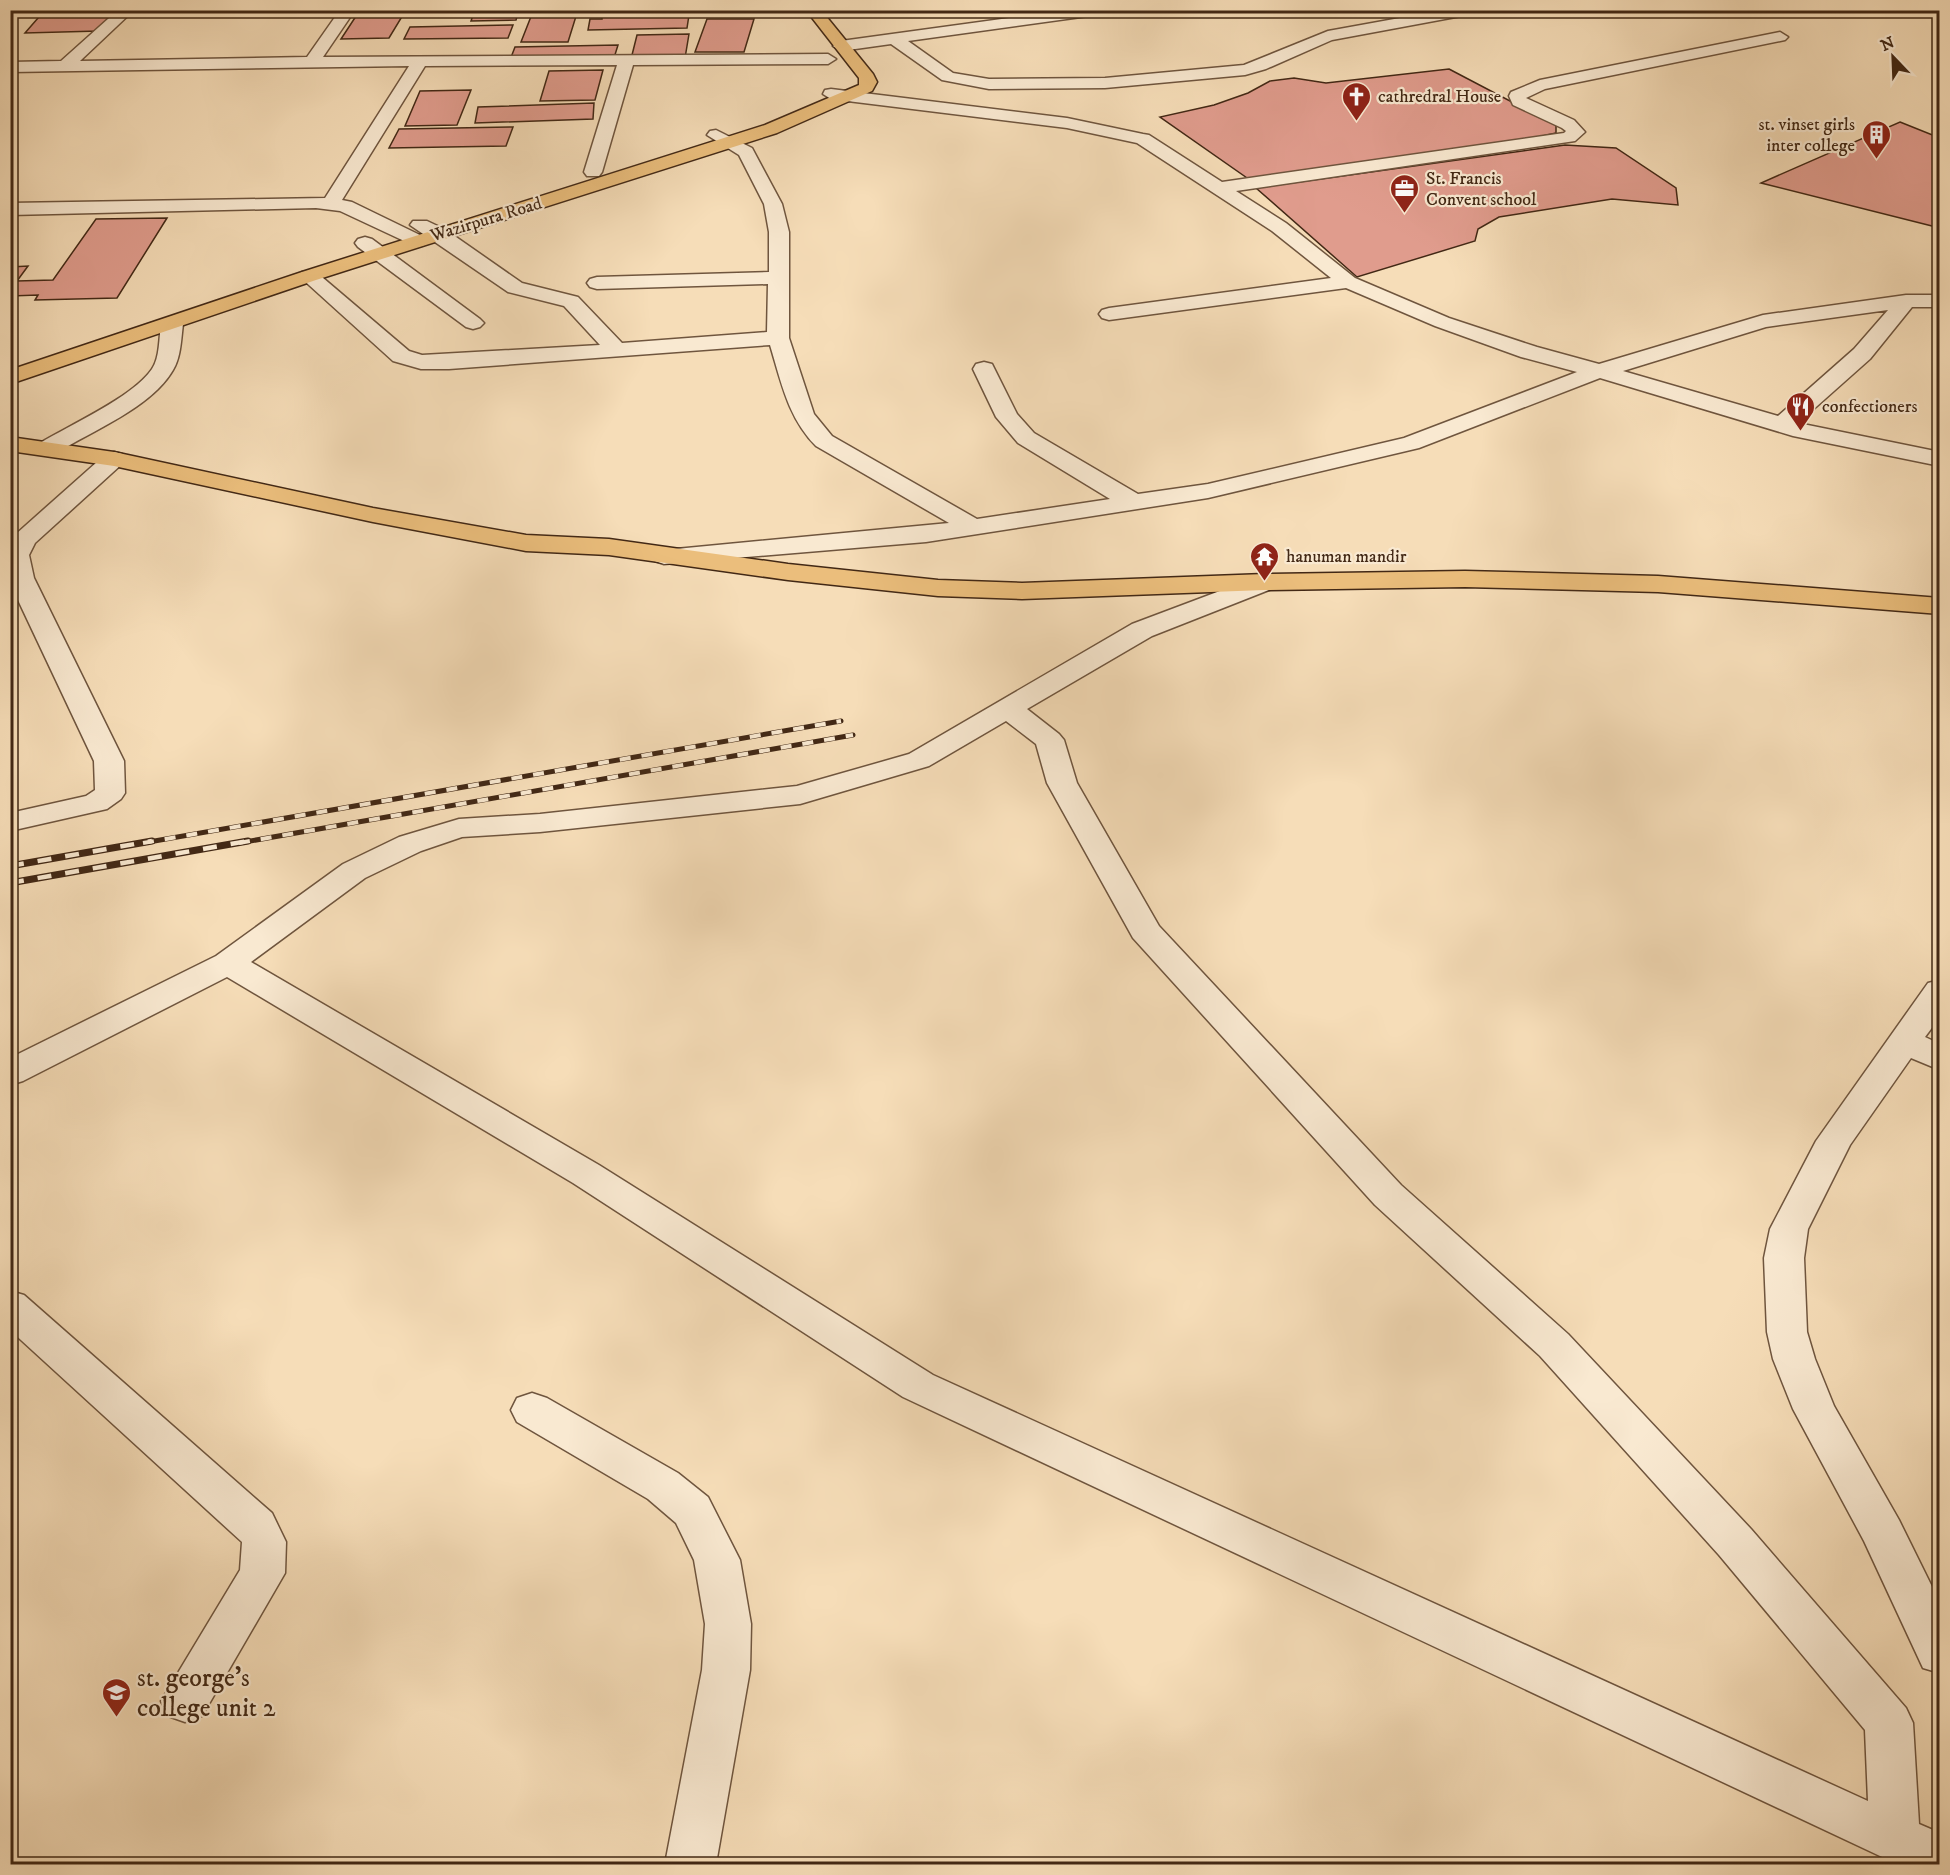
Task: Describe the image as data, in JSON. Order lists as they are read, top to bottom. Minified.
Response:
{"streets":{"main road":["Wazirpura Road"]},"places":{"church":["cathredral House"],"building":["st. vinset girls inter college"],"office":["St. Francis Convent school"],"restaurant":["confectioners"],"temple":["hanuman mandir"],"school or university":["st. george's college unit 2"]},"north":"top left"}
